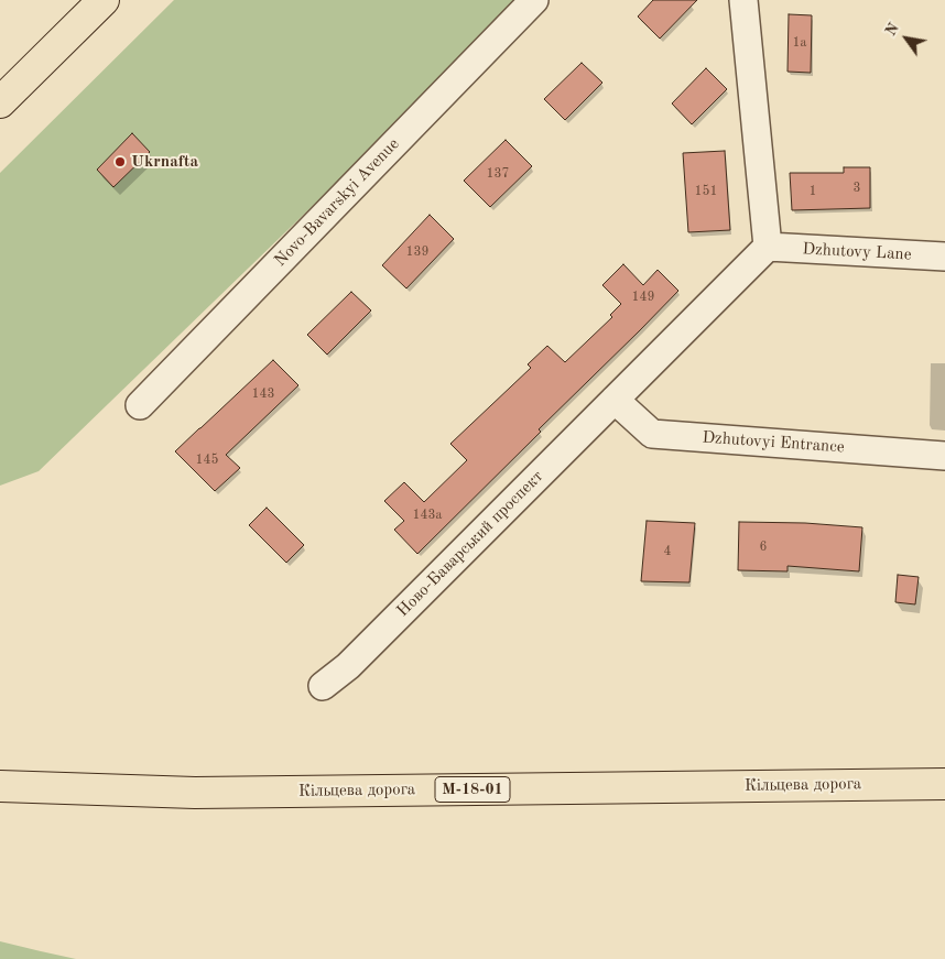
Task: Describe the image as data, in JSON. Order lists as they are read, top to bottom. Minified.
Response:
{"streets":{"main road":["Кільцева дорога","М-18-01"],"street":["Novo-Bavarskyi Avenue","Dzhutovy Lane","Dzhutovyi Entrance","Ново-Баварський проспект"]},"crossings":[["Dzhutovyi Entrance","Ново-Баварський проспект"]],"places":["Ukrnafta"],"house_numbers":["1а","137","3","151","1","139","149","143","145","143а","6","4"],"north":"top left"}
